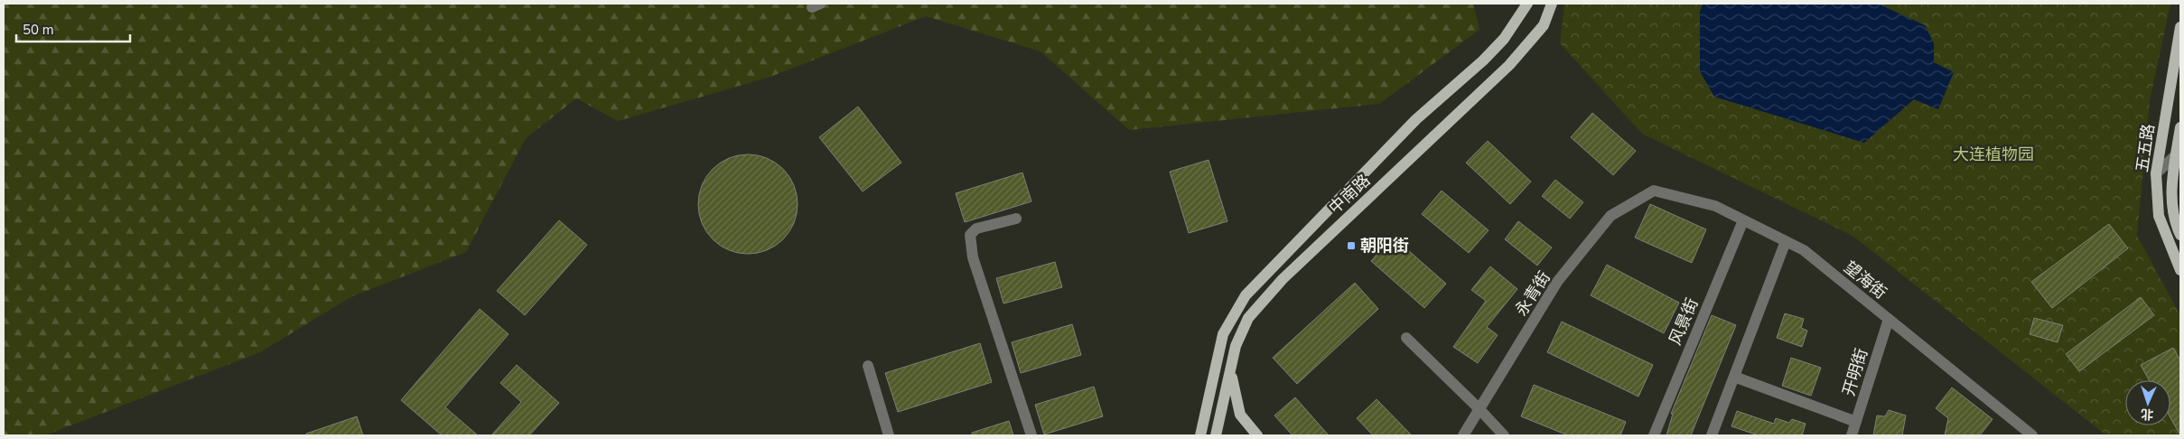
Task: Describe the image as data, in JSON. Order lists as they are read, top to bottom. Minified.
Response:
{"streets":{"main road":["五五路","中南路"],"street":["望海街","永青街","风景街","开明街"]},"crossings":[["望海街","永青街"],["望海街","风景街"],["望海街","开明街"]],"parks":["大连植物园"],"places":{"transit":["朝阳街"]},"scale_bar":"50 m","north":"bottom"}
